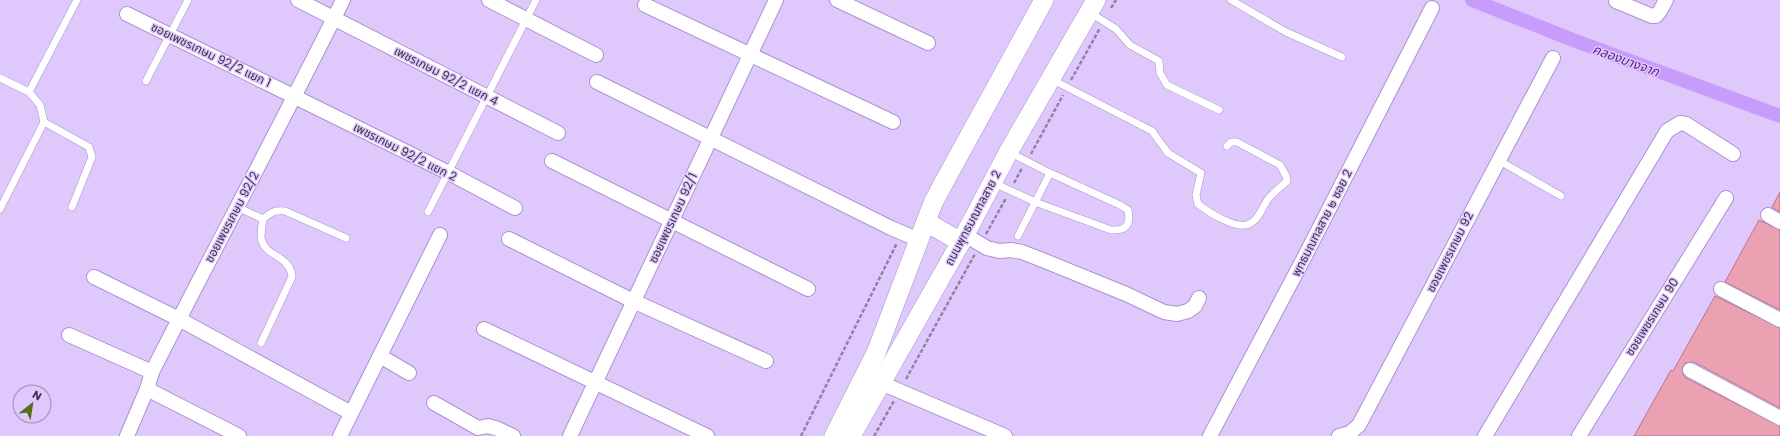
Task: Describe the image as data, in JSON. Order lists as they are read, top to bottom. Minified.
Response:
{"streets":{"main road":["ถนนพุทธมณฑลสาย 2"],"street":["ซอยเพชรเกษม 92/2 แยก 1","เพชรเกษม 92/2 แยก 4","เพชรเกษม 92/2 แยก 2","ซอยเพชรเกษม 92/2","ซอยเพชรเกษม 92/1","พุทธมณฑลสาย ๒ ซอย 2","ซอยเพชรเกษม 92","ซอยเพชรเกษม 90"]},"crossings":[["ซอยเพชรเกษม 92/2 แยก 1","เพชรเกษม 92/2 แยก 2"],["ซอยเพชรเกษม 92/2 แยก 1","ซอยเพชรเกษม 92/2"],["เพชรเกษม 92/2 แยก 4","ซอยเพชรเกษม 92/2"],["เพชรเกษม 92/2 แยก 2","ซอยเพชรเกษม 92/2"]],"water":["คลองบางจาก"],"north":"top right"}
